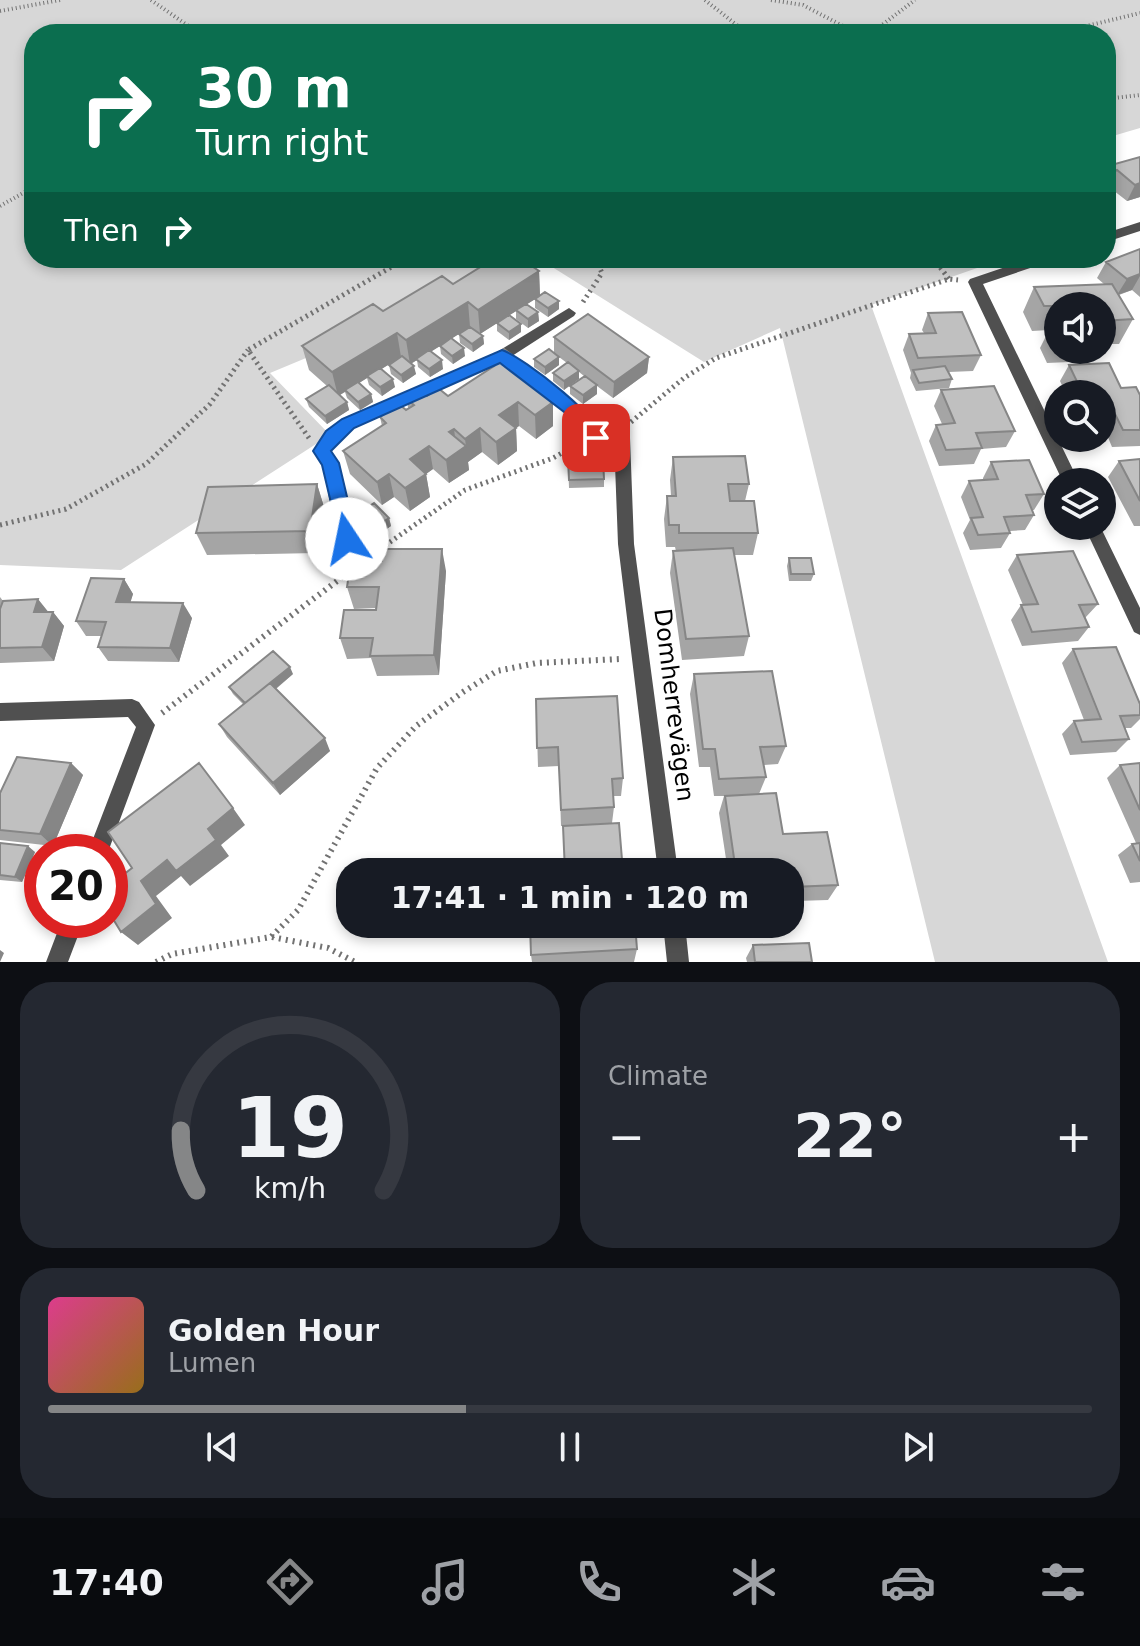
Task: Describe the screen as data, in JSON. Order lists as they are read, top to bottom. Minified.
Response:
{"streets":{"street":["Domherrevägen"]},"page":{"turn":["30 m","Turn right"],"then":"Then","limit":"20","trip":"17:41 · 1 min · 120 m","tile":"Climate","heat":["−","22°","+"],"song":["Golden Hour","Lumen"],"tabs":"17:40","gauge":["19","km/h"]}}
